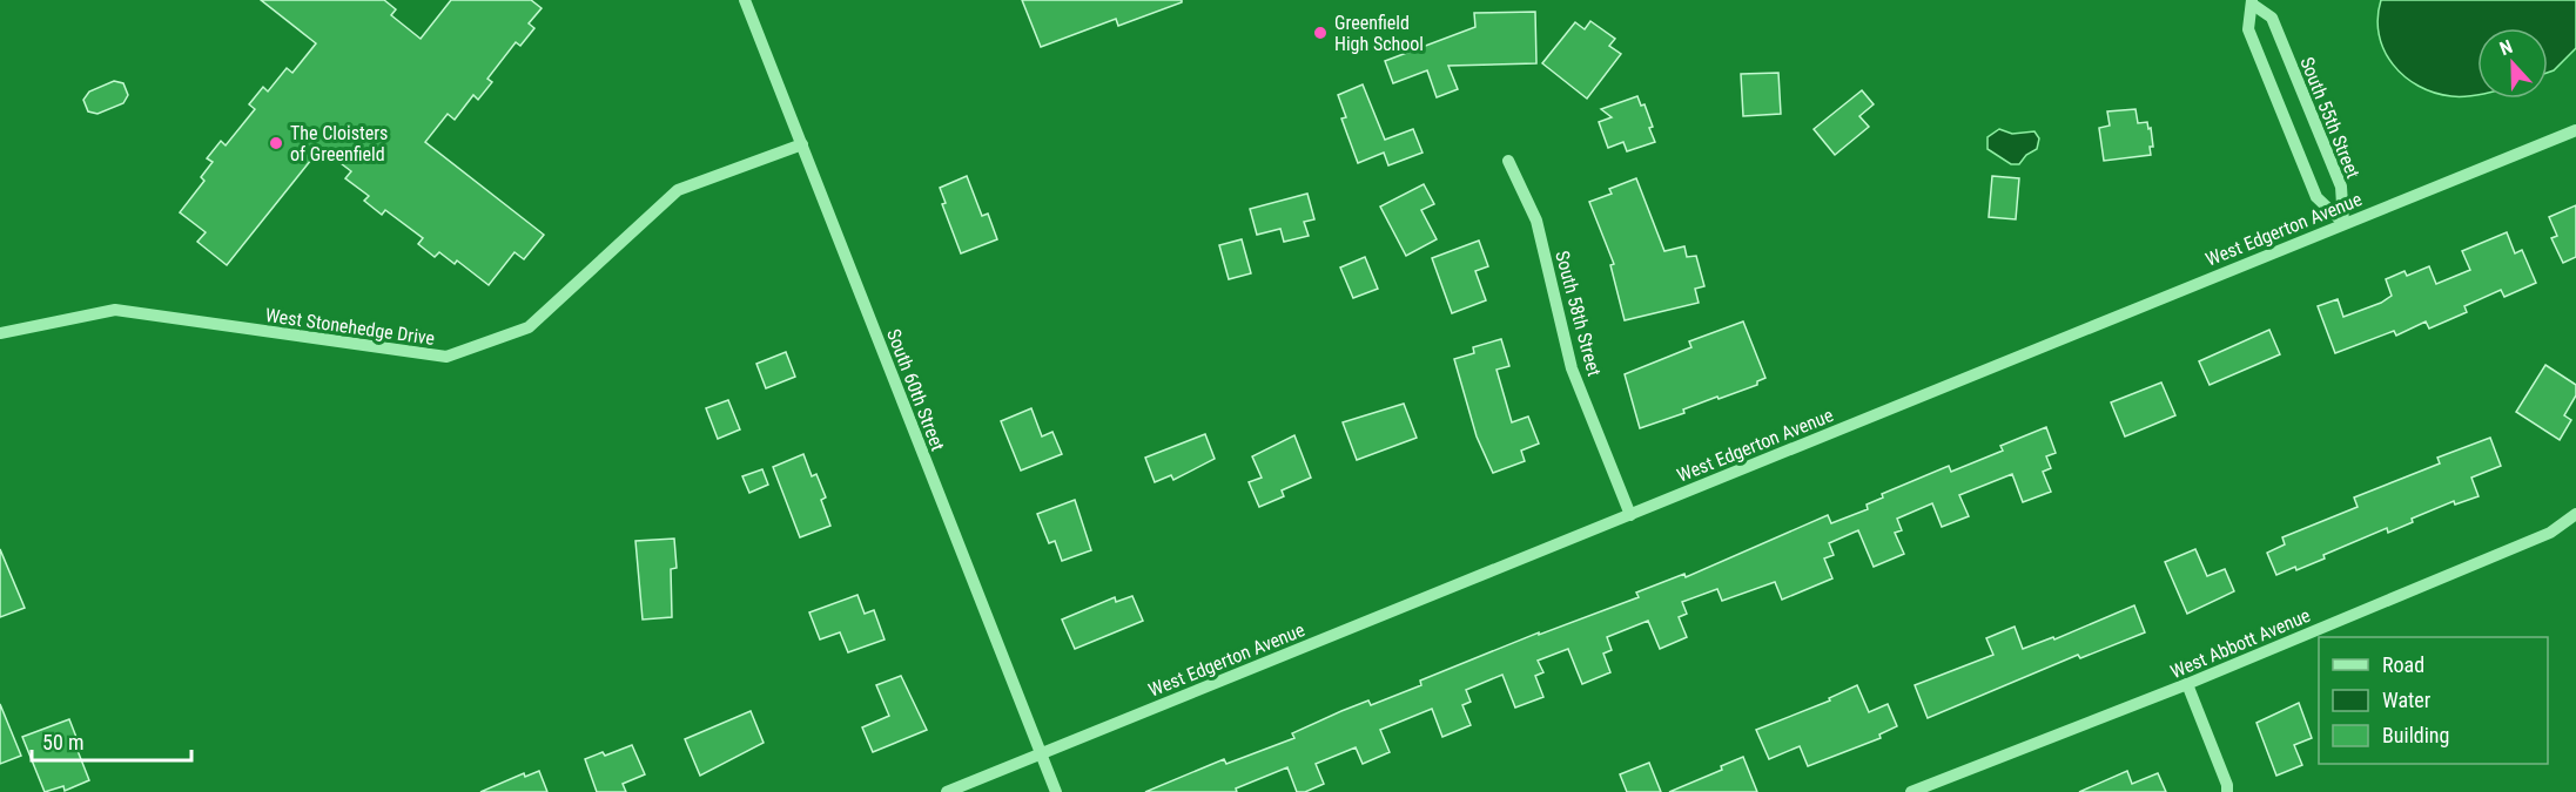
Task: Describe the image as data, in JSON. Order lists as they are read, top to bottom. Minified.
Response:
{"streets":{"street":["South 55th Street","West Edgerton Avenue","South 58th Street","West Stonehedge Drive","South 60th Street","West Abbott Avenue"]},"crossings":[["South 55th Street","West Edgerton Avenue"],["West Edgerton Avenue","South 58th Street"],["West Edgerton Avenue","South 60th Street"],["West Stonehedge Drive","South 60th Street"]],"places":["Greenfield High School","The Cloisters of Greenfield"],"legend":["Road","Water","Building"],"scale_bar":"50 m","north":"top"}
